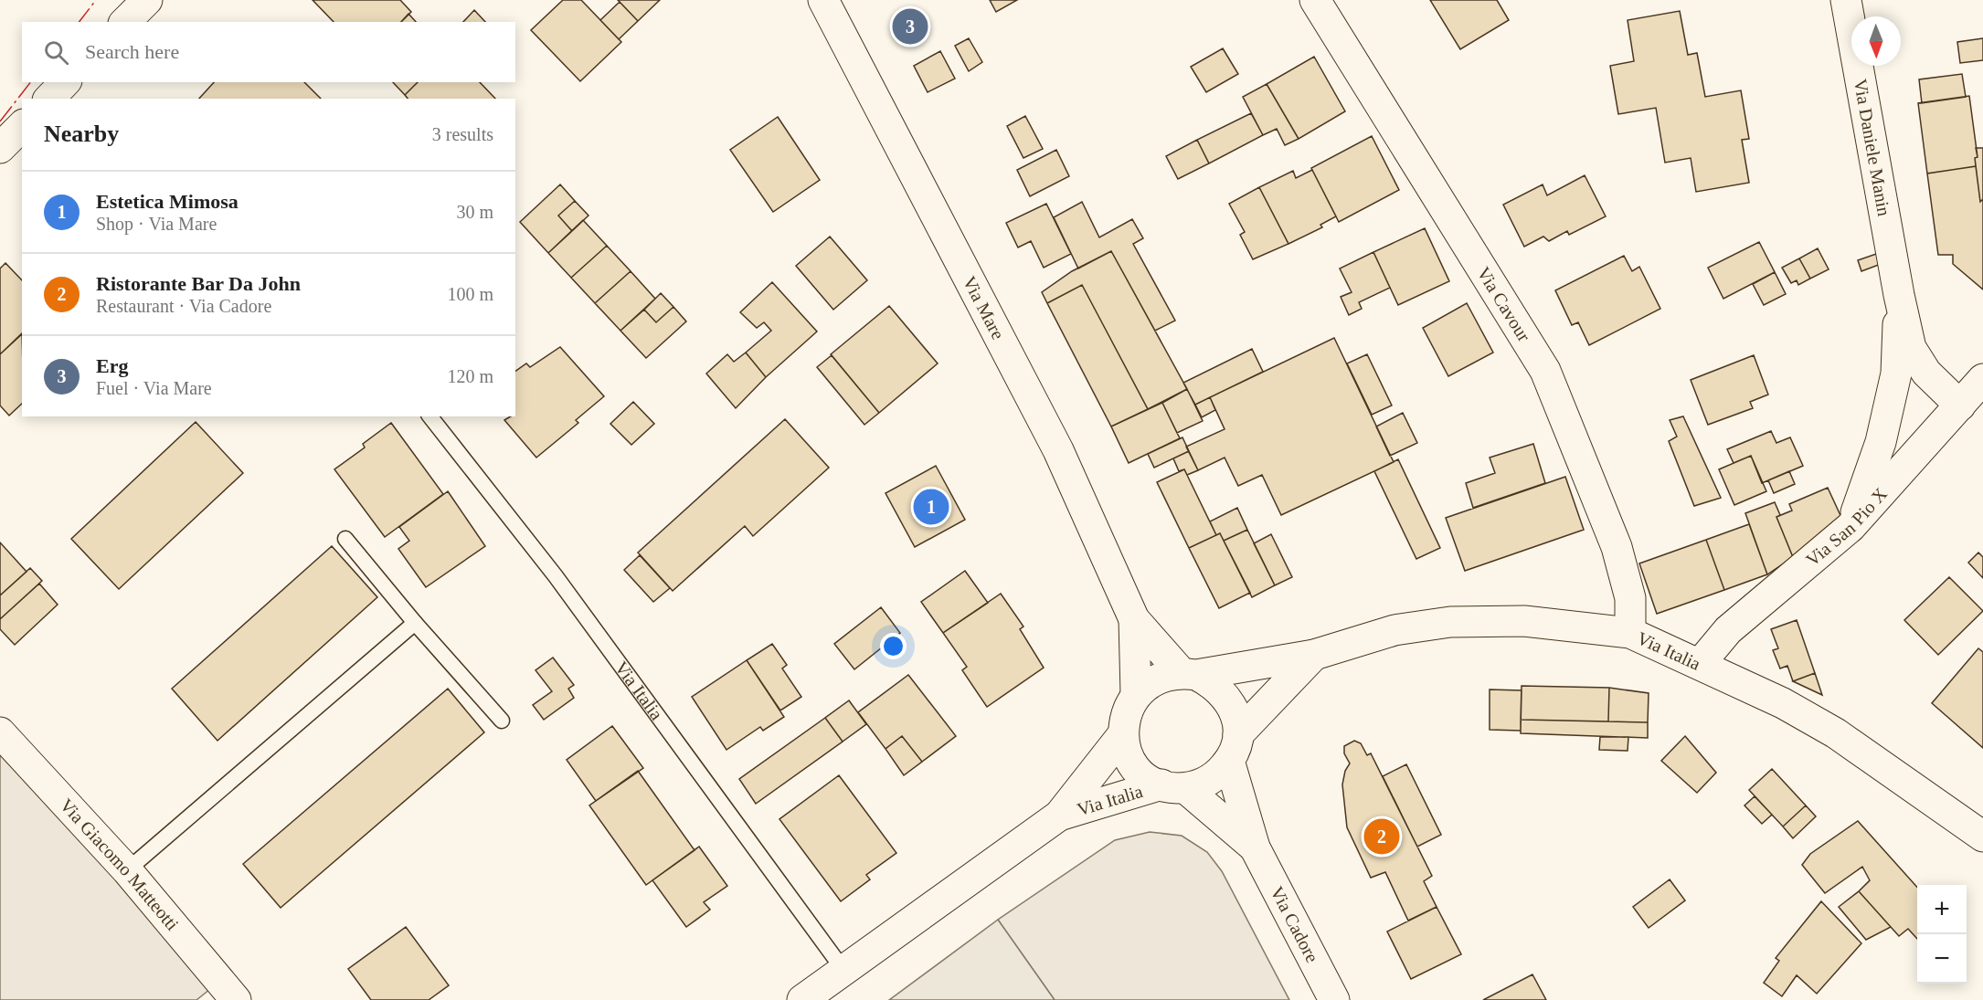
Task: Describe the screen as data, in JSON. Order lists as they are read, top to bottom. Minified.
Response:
{"streets":{"street":["Via Daniele Manin","Via Cavour","Via Mare","Via San Pio X","Via Italia","Via Giacomo Matteotti","Via Cadore"]},"crossings":[["Via Daniele Manin","Via San Pio X"],["Via Cavour","Via Italia"],["Via Mare","Via Italia"],["Via Mare","Via Cadore"],["Via San Pio X","Via Italia"],["Via Italia","Via Cadore"]],"north":"bottom","page":{"pins":["3","1","2"],"search":"Search here","heading":["Nearby","3 results"],"list":[{"mark":"1","name":"Estetica Mimosa","note":"Shop · Via Mare","value":"30 m"},{"mark":"2","name":"Ristorante Bar Da John","note":"Restaurant · Via Cadore","value":"100 m"},{"mark":"3","name":"Erg","note":"Fuel · Via Mare","value":"120 m"}],"map_buttons":["+","−"]}}
